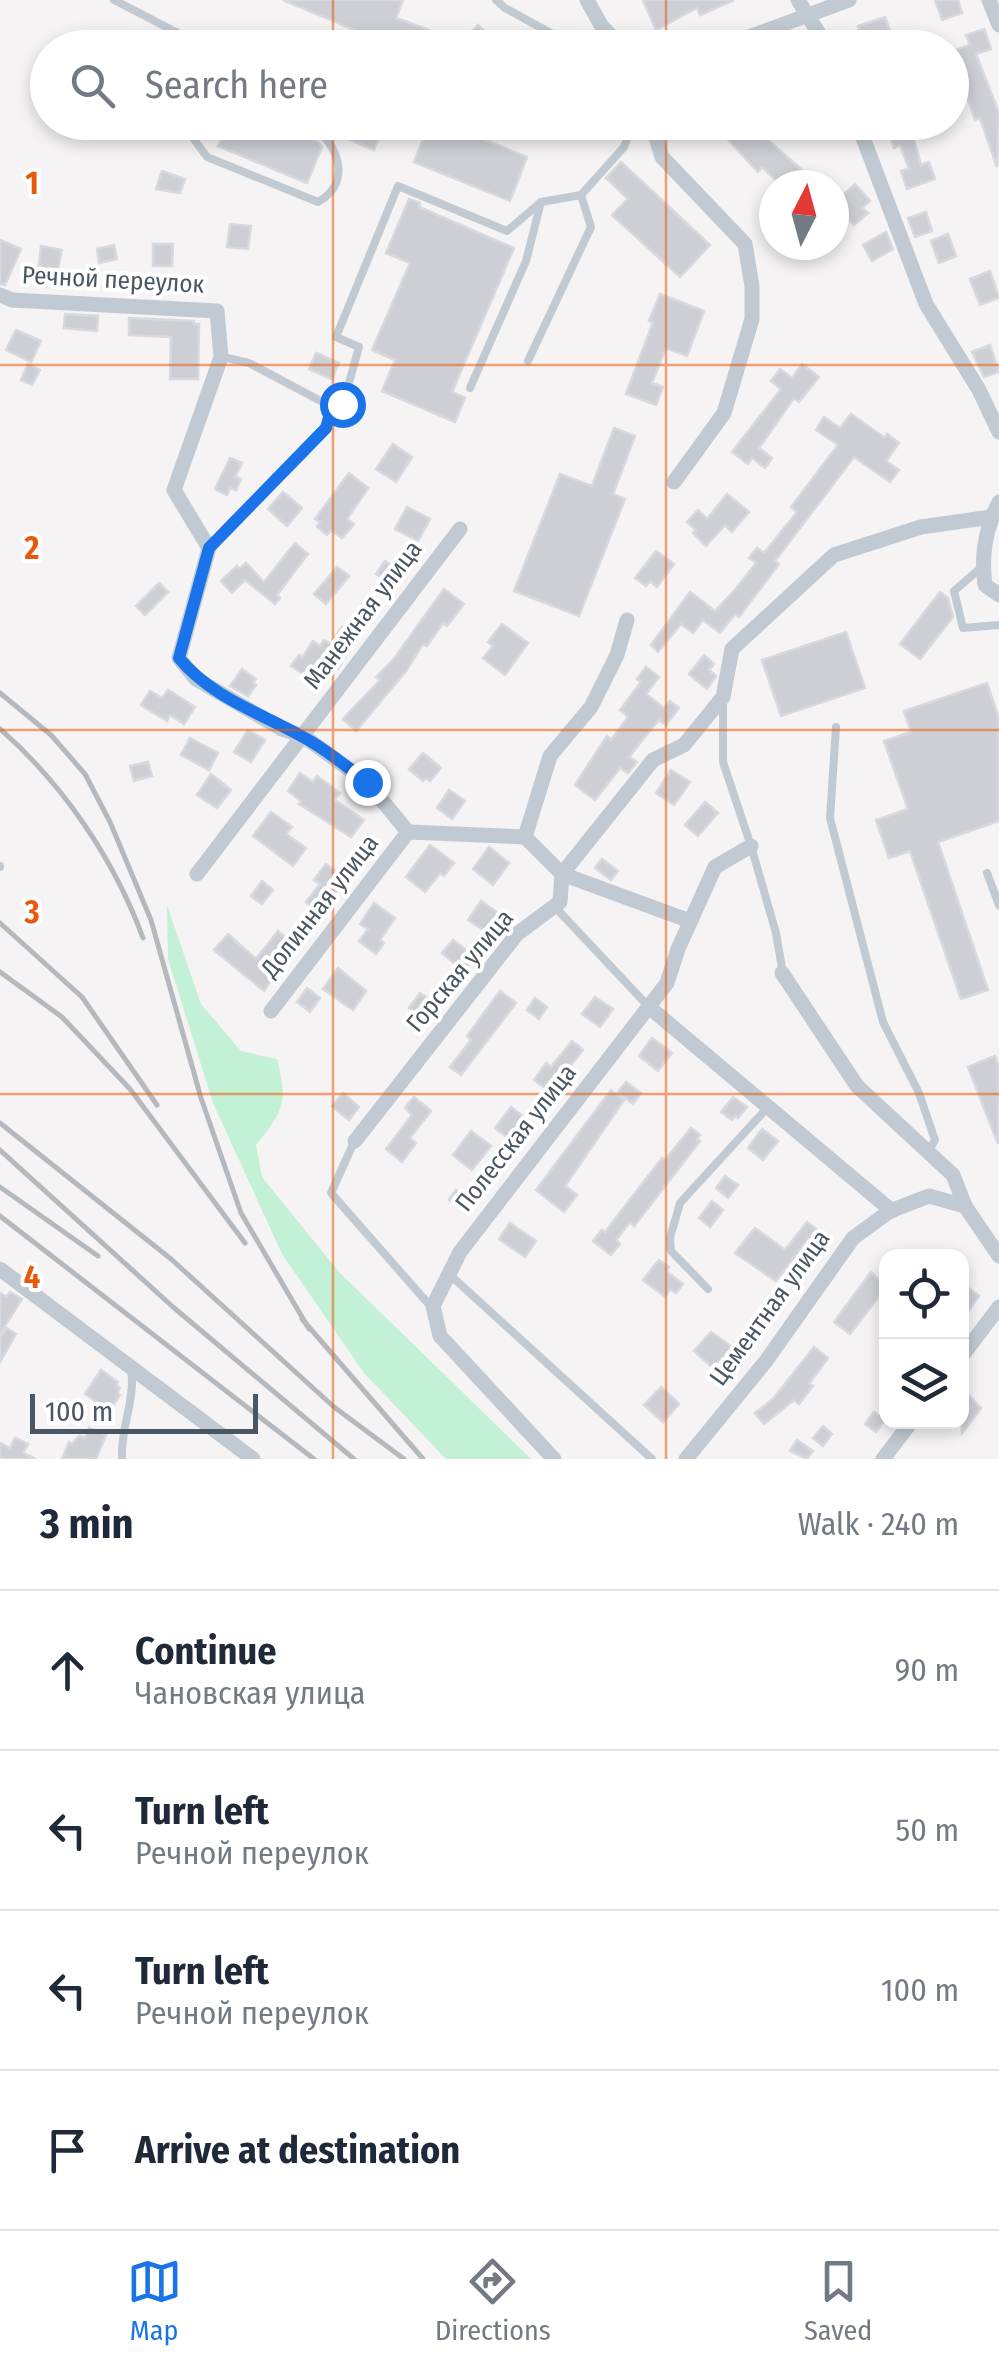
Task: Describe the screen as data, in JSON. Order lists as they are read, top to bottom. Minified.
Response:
{"streets":{"street":["Речной переулок","Манежная улица","Долинная улица","Горская улица","Полесская улица","Цементная улица"]},"scale_bar":"100 m","north":"top","page":{"search":"Search here","scale":"100 m","heading":["3 min","Walk · 240 m"],"list":[["Continue","Чановская улица","90 m"],["Turn left","Речной переулок","50 m"],["Turn left","Речной переулок","100 m"],"Arrive at destination"],"nav":["Map","Directions","Saved"]},"grid":{"rows":["1","2","3","4"]}}
